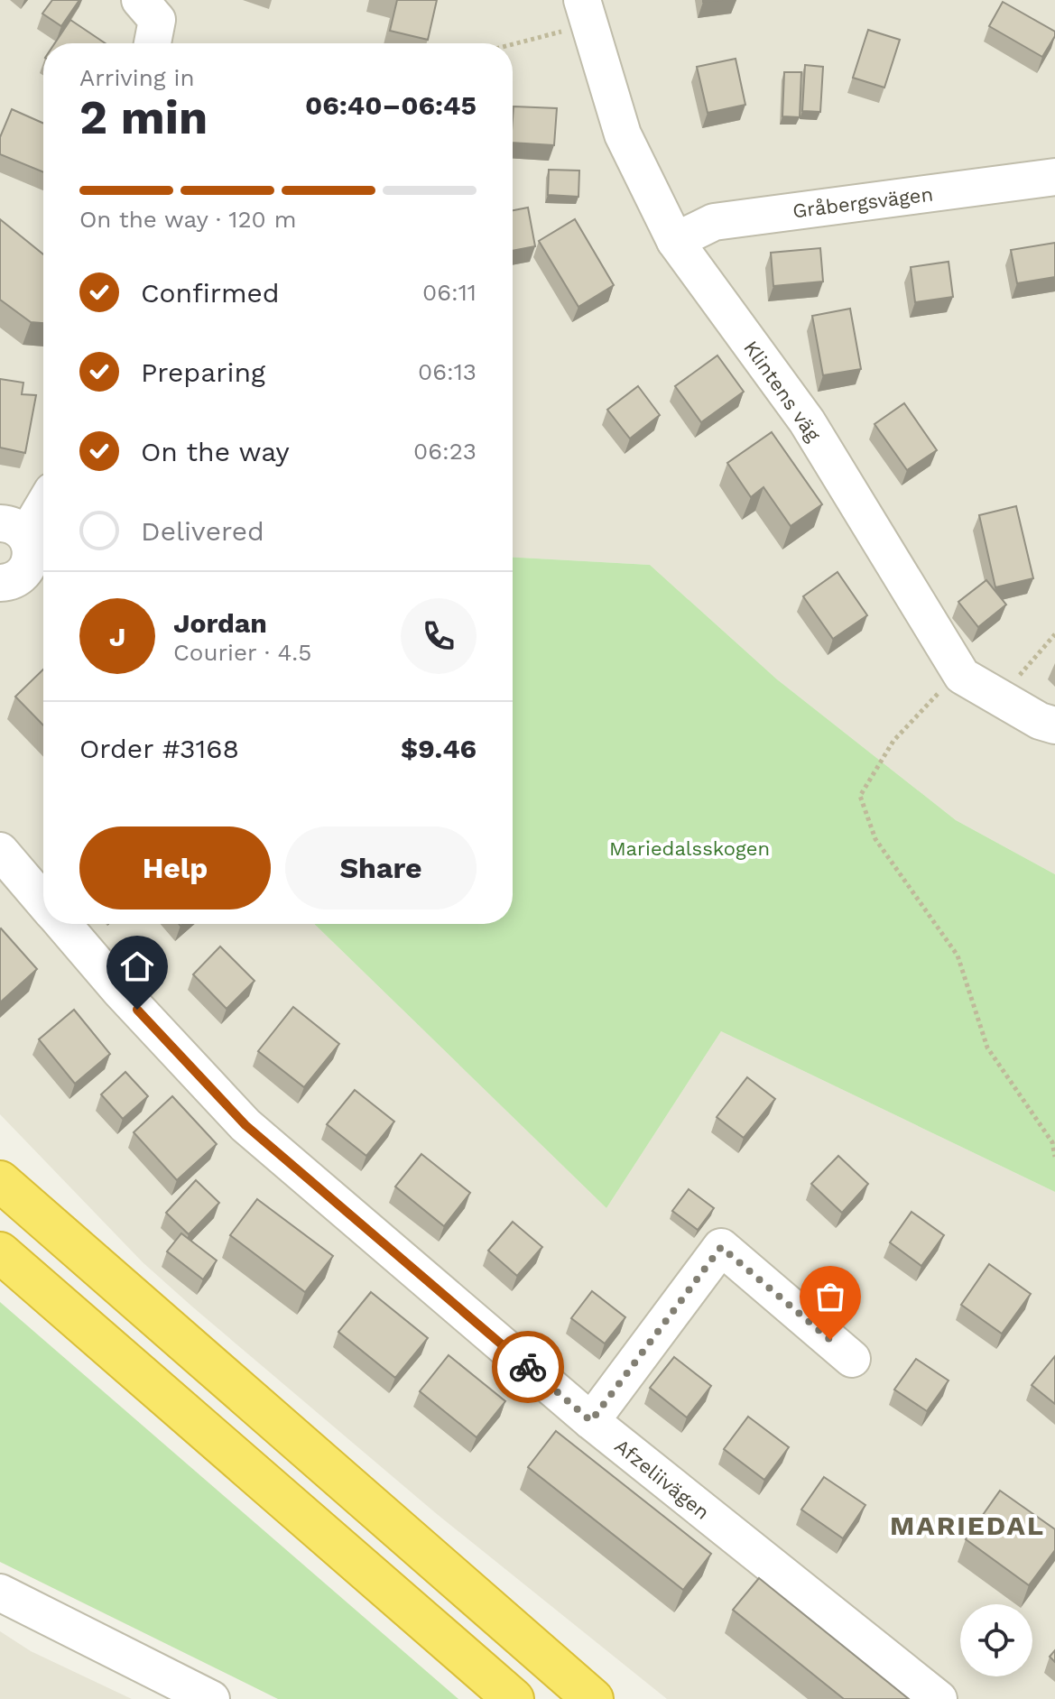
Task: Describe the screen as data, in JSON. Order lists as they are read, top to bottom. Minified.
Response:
{"streets":{"street":["Gråbergsvägen","Klintens väg","Afzeliivägen"]},"crossings":[["Gråbergsvägen","Klintens väg"]],"districts":["MARIEDAL"],"parks":["Mariedalsskogen"],"page":{"heading":["2 min","Arriving in","06:40–06:45"],"panel":["Jordan","Courier · 4.5","Order #3168","$9.46"],"bar":"On the way · 120 m","list":[["Confirmed","06:11"],["Preparing","06:13"],["On the way","06:23"],"Delivered"],"round":"J","buttons":["Help","Share"]}}
